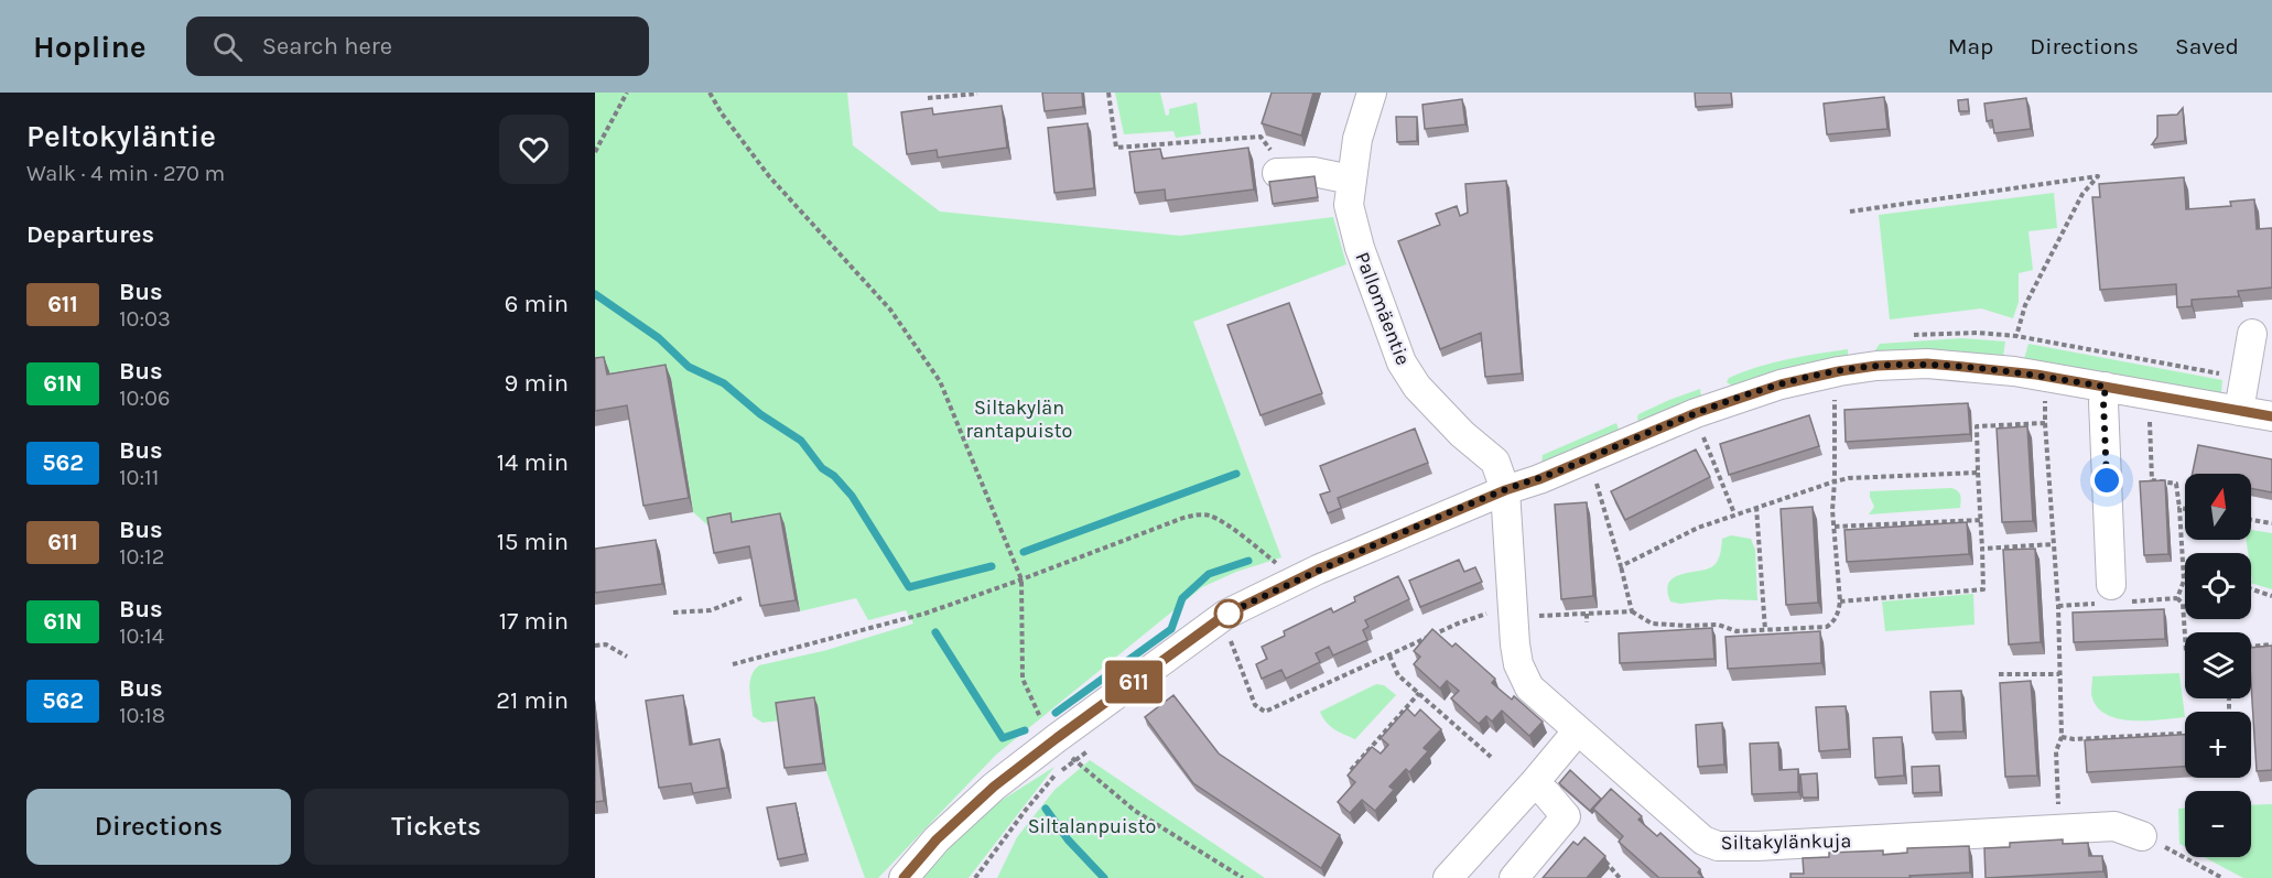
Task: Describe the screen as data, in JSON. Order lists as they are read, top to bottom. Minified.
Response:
{"streets":{"street":["Pallomäentie","Siltakylänkuja"]},"crossings":[["Pallomäentie","Siltakylänkuja"]],"parks":["Siltakylän rantapuisto","Siltalanpuisto"],"lines":["bus line 611"],"north":"top","page":{"header":"Hopline","search":"Search here","nav":["Map","Directions","Saved"],"heading":[["Peltokyläntie","Walk · 4 min · 270 m"],"Departures"],"on_map":"611","list":[{"mark":"611","name":"Bus","note":"10:03","value":"6 min"},{"mark":"61N","name":"Bus","note":"10:06","value":"9 min"},{"mark":"562","name":"Bus","note":"10:11","value":"14 min"},{"mark":"611","name":"Bus","note":"10:12","value":"15 min"},{"mark":"61N","name":"Bus","note":"10:14","value":"17 min"},{"mark":"562","name":"Bus","note":"10:18","value":"21 min"}],"map_buttons":["+","−"],"buttons":["Directions","Tickets"]}}
